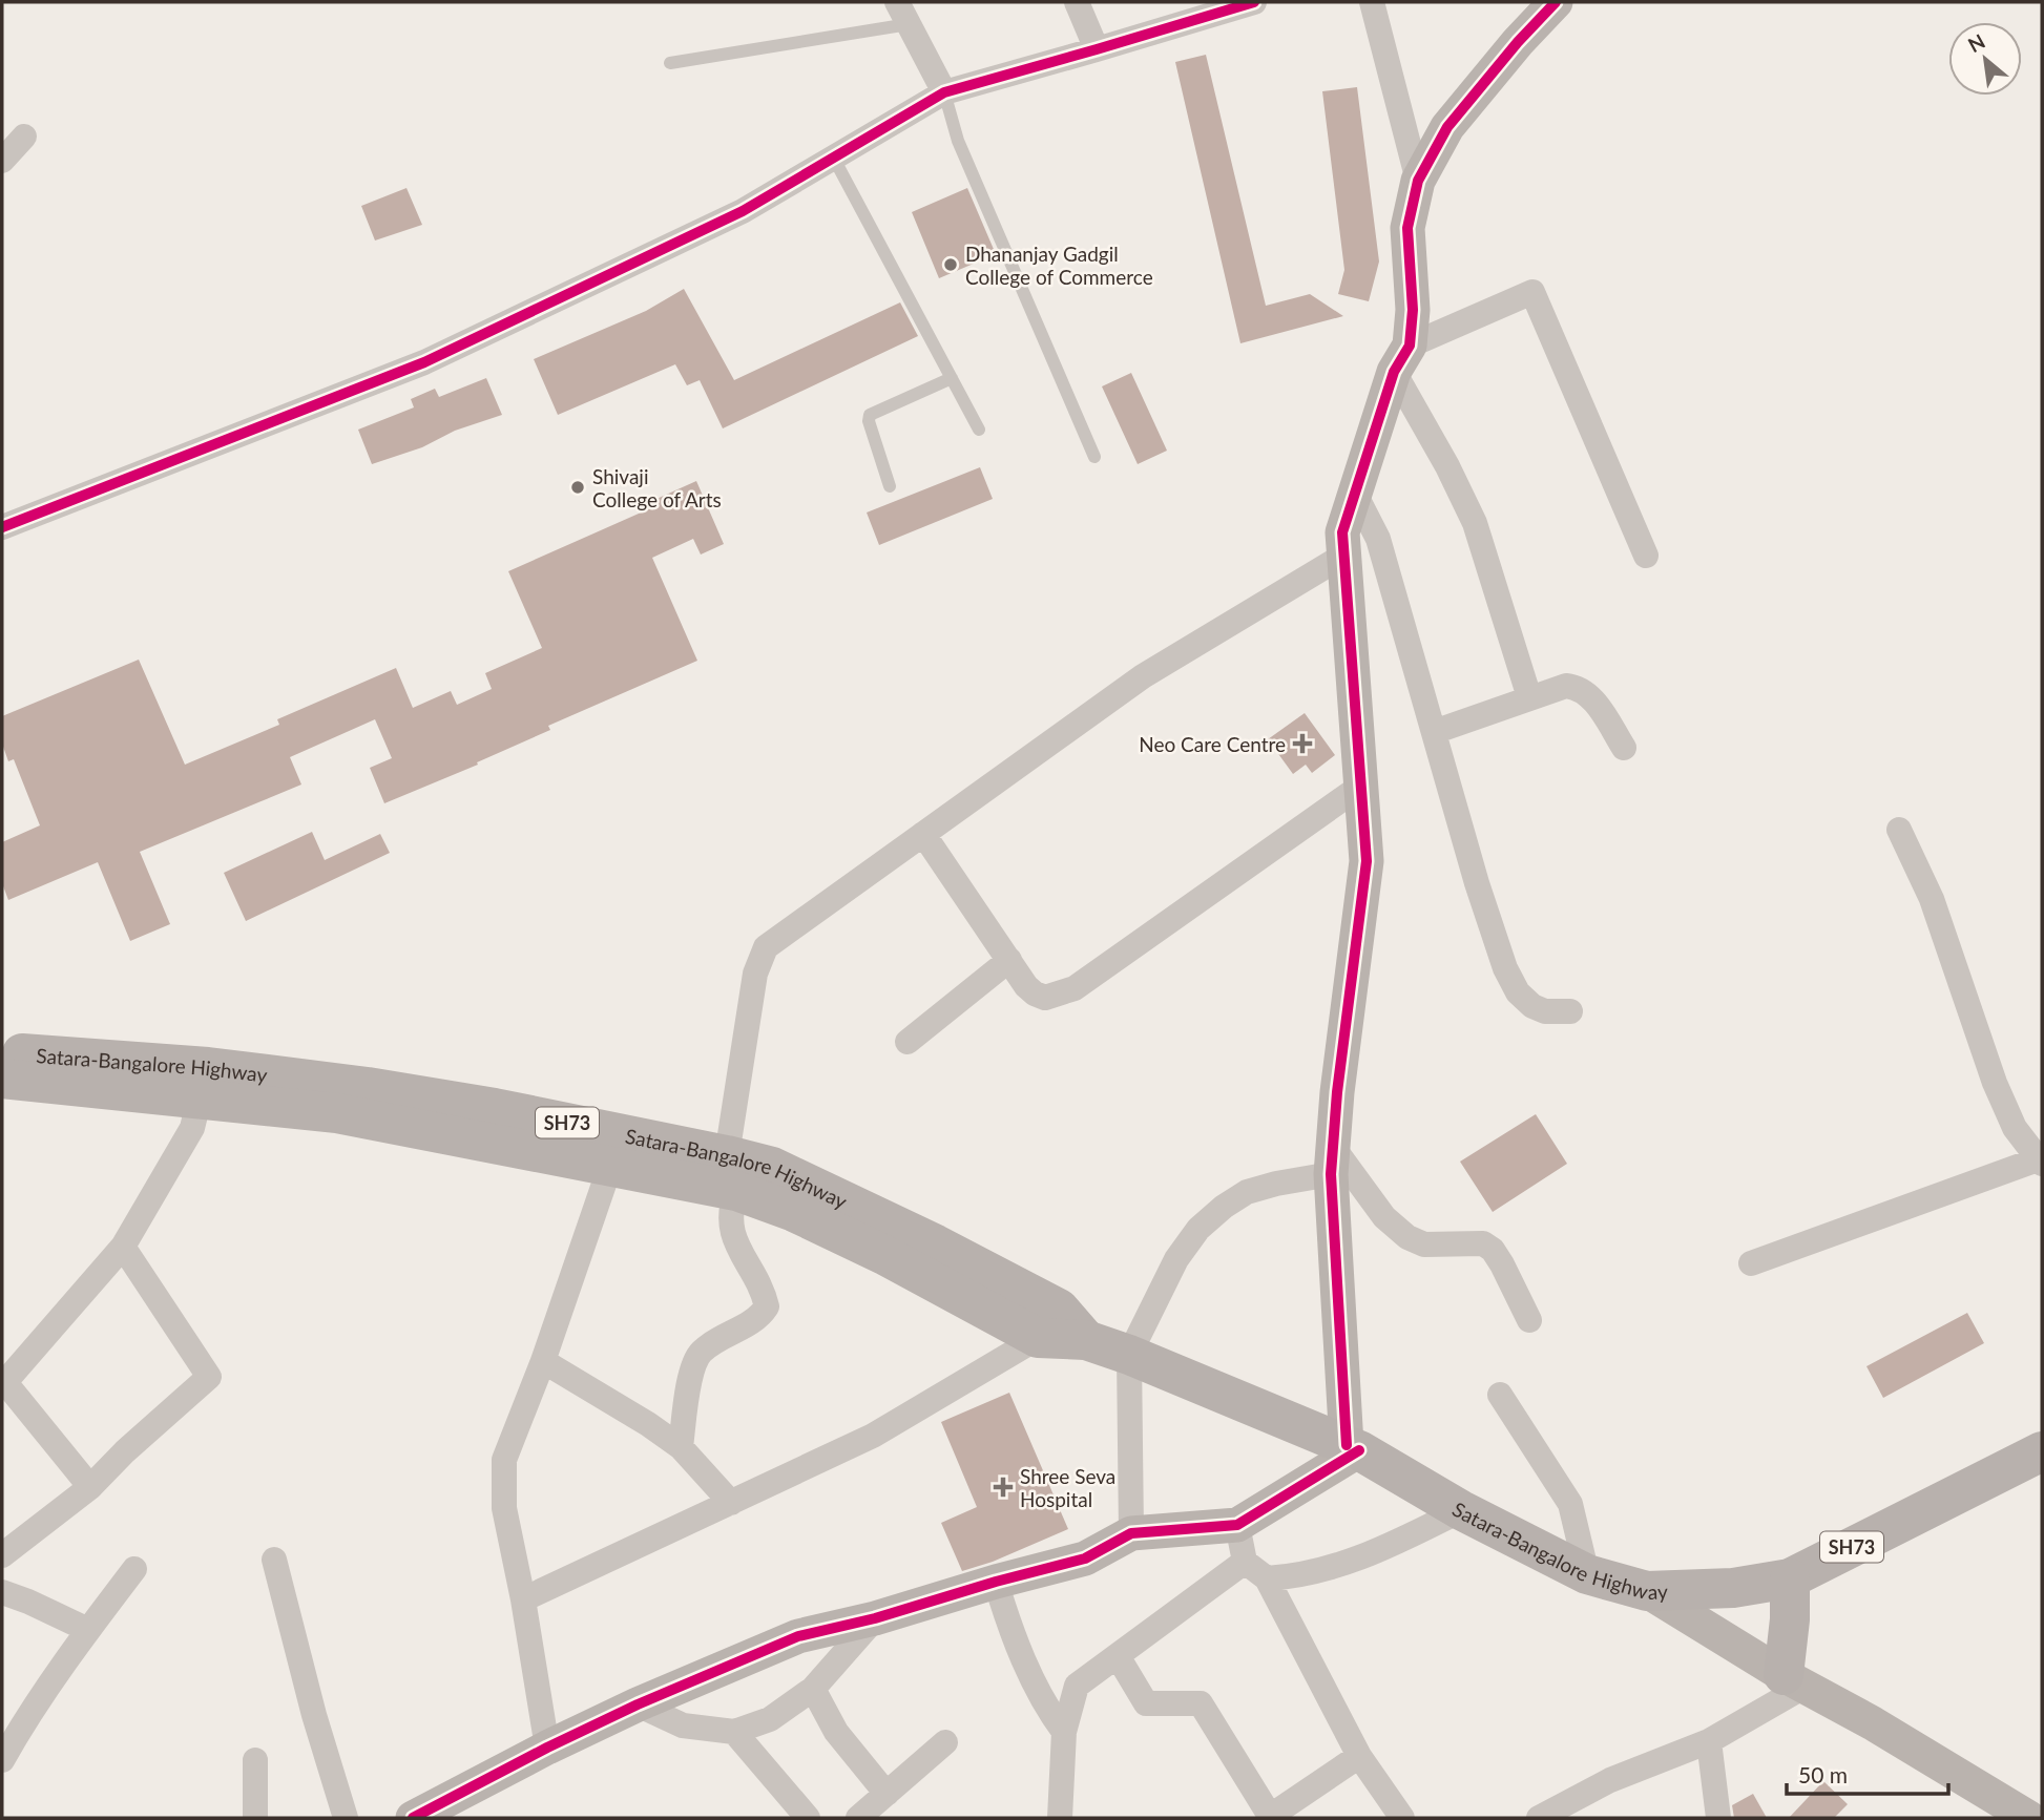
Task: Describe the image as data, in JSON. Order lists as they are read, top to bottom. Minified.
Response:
{"streets":{"main road":["Satara-Bangalore Highway","SH73"]},"places":{"other":["Dhananjay Gadgil College of Commerce","Shivaji College of Arts"],"health":["Neo Care Centre","Shree Seva Hospital"]},"scale_bar":"50 m","north":"top left"}
